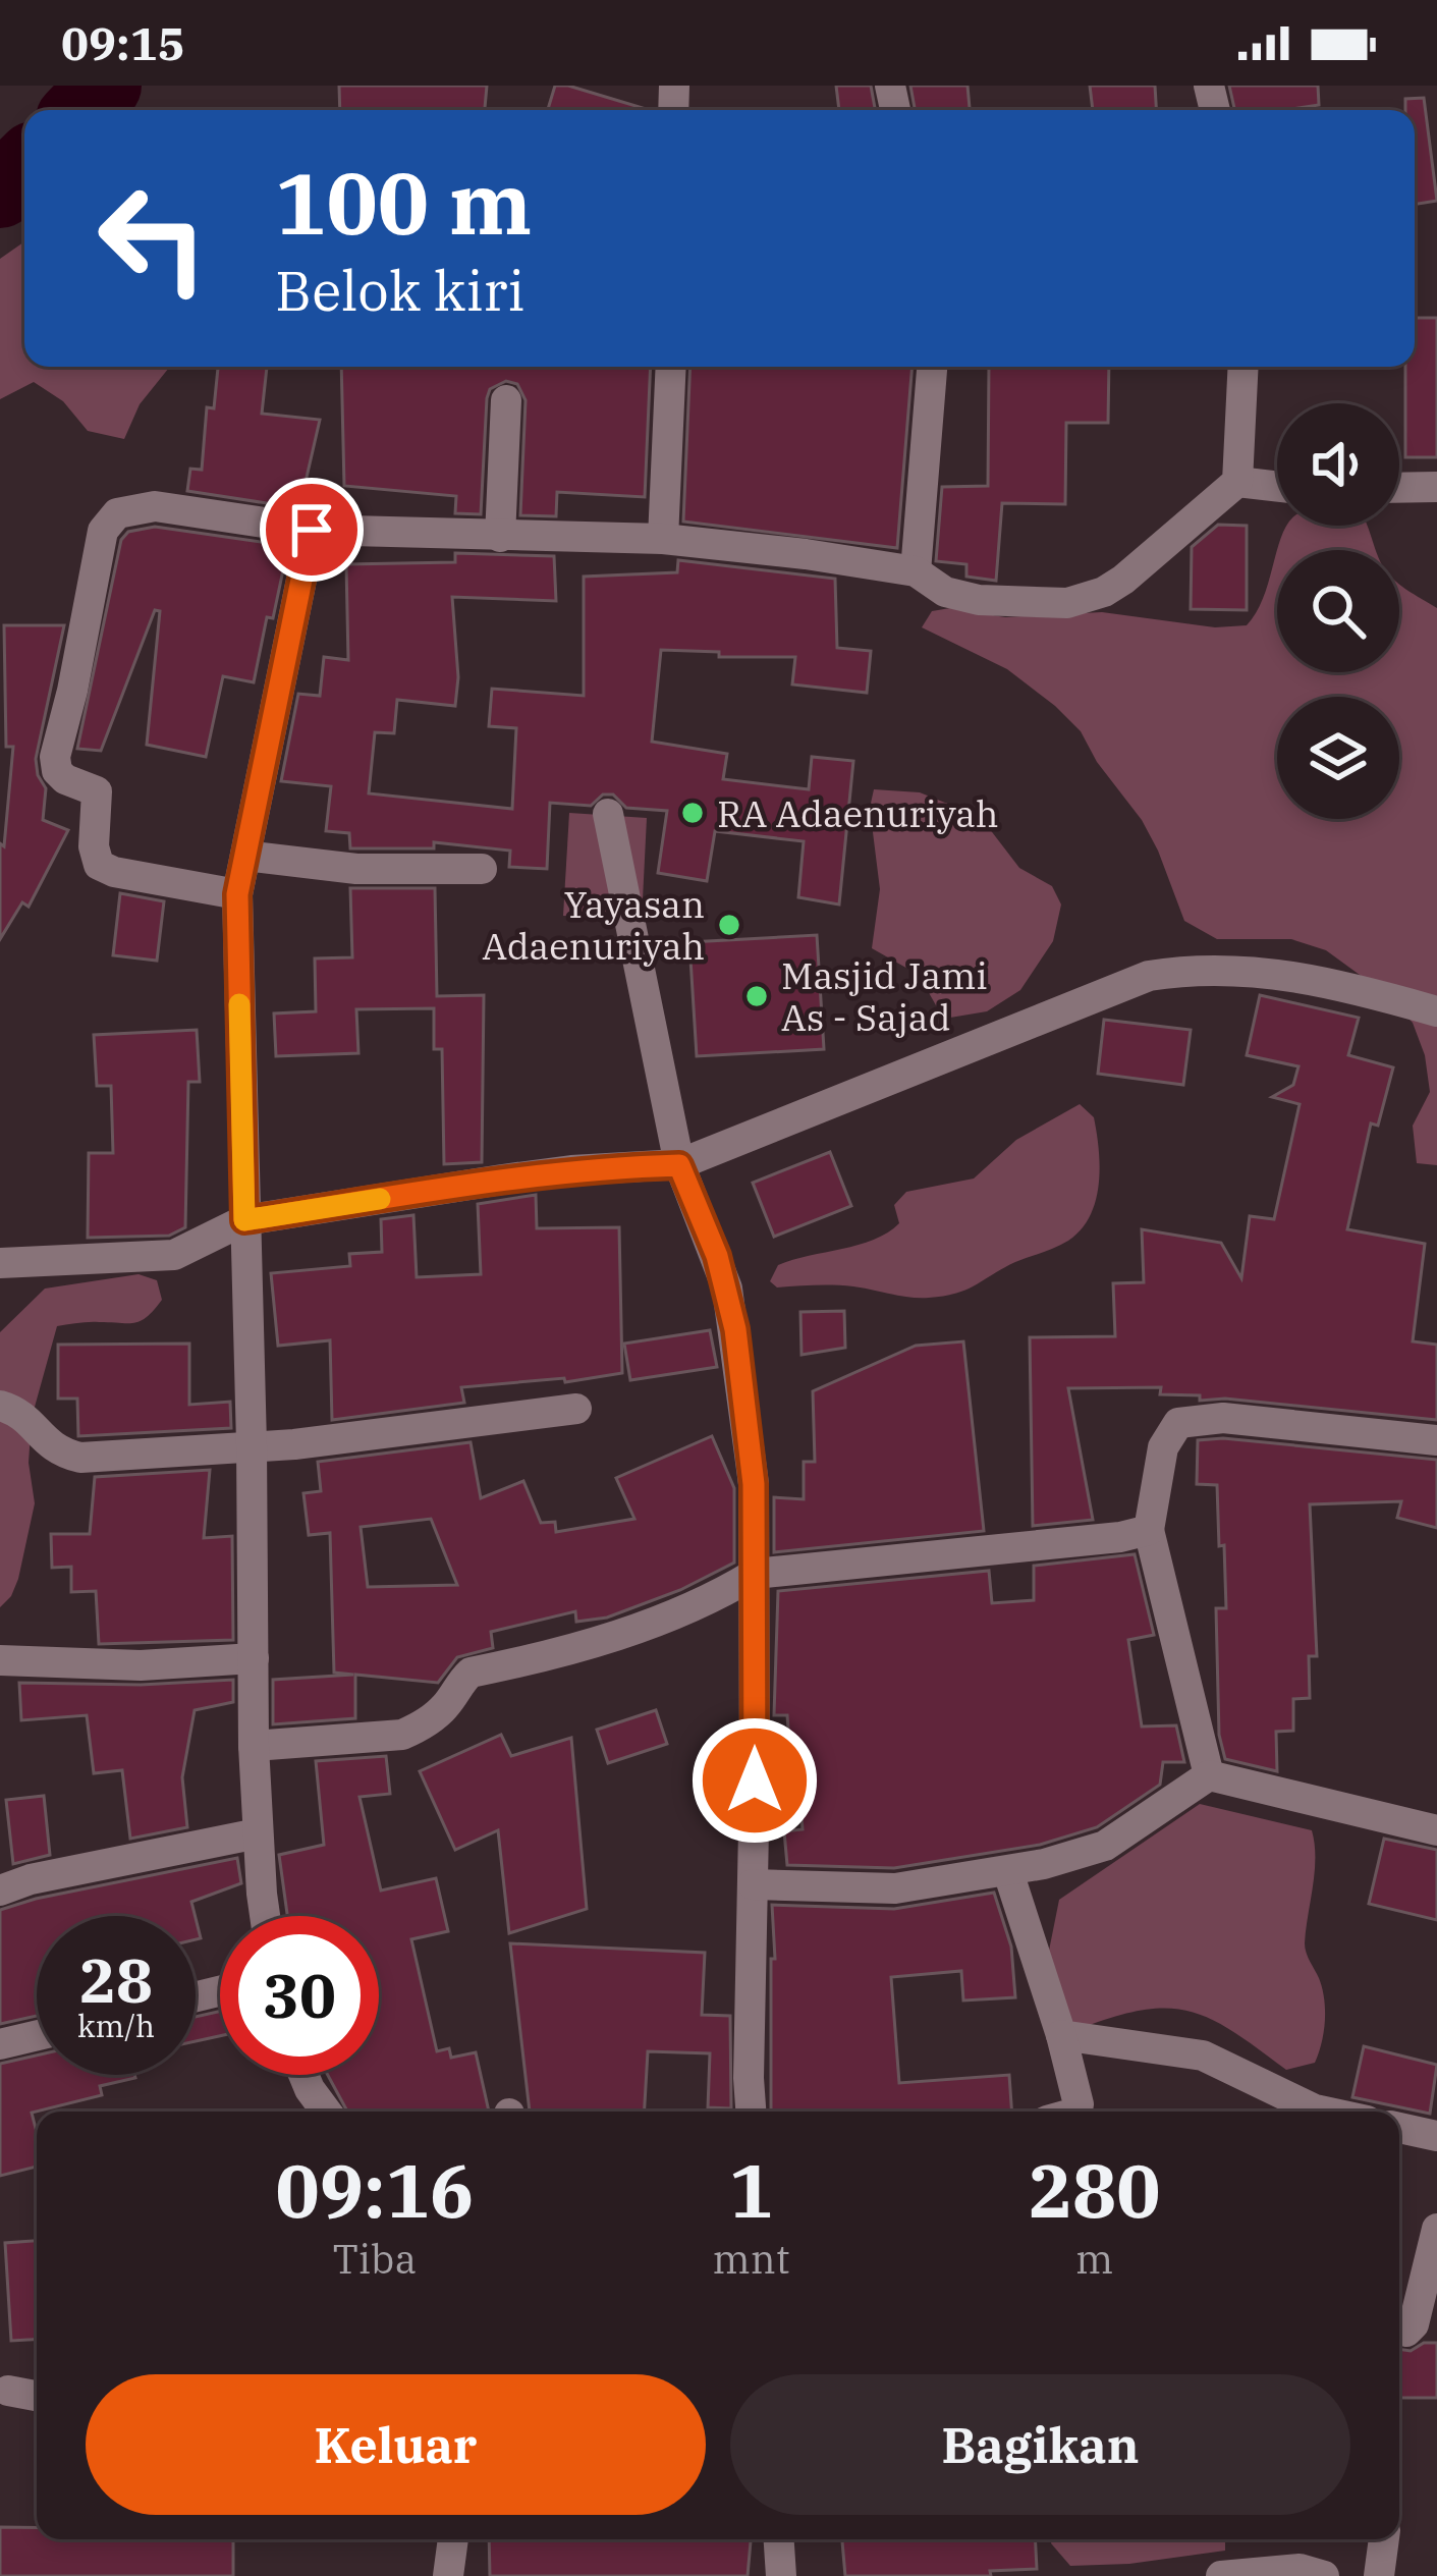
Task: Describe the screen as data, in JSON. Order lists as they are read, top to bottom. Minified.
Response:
{"places":["RA Adaenuriyah","Yayasan Adaenuriyah","Masjid Jami As - Sajad"],"page":{"status":"09:15","turn":["100 m","Belok kiri"],"speed":"28 km/h","limit":"30","eta":["09:16","Tiba","1","mnt","280","m"],"buttons":["Keluar","Bagikan"]}}
